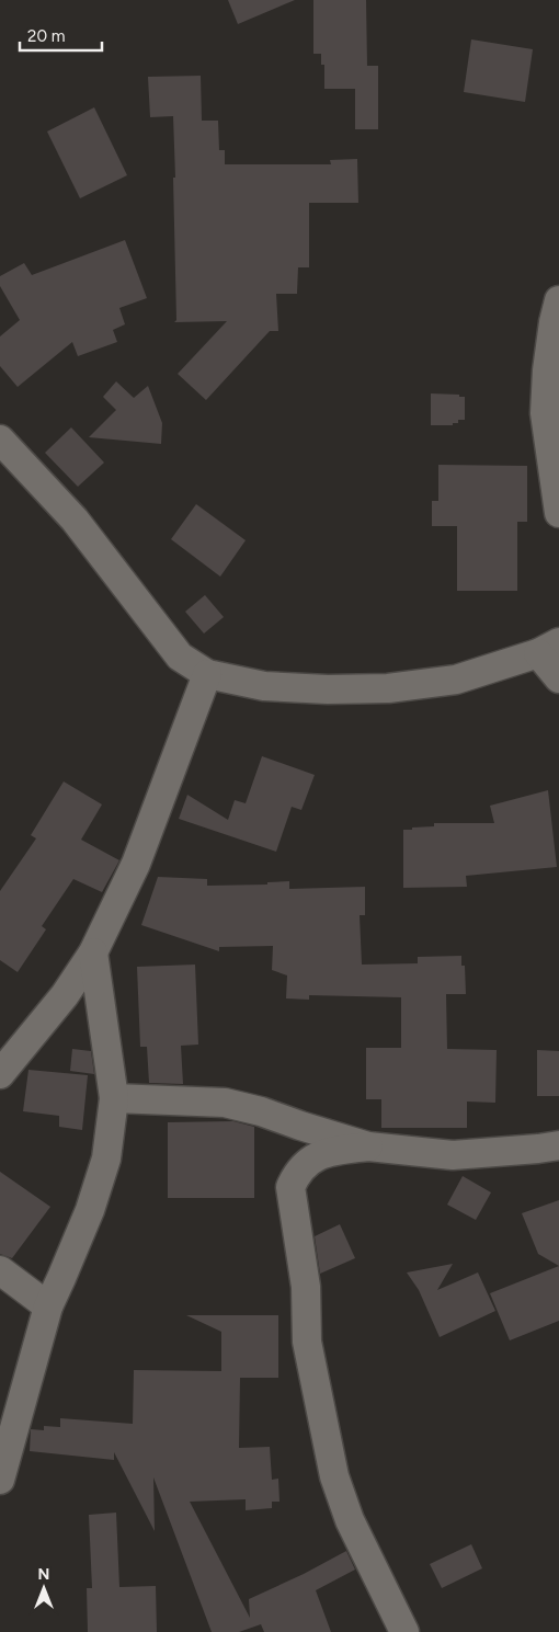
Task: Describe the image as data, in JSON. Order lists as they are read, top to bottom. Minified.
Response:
{"scale_bar":"20 m","north":"top"}
